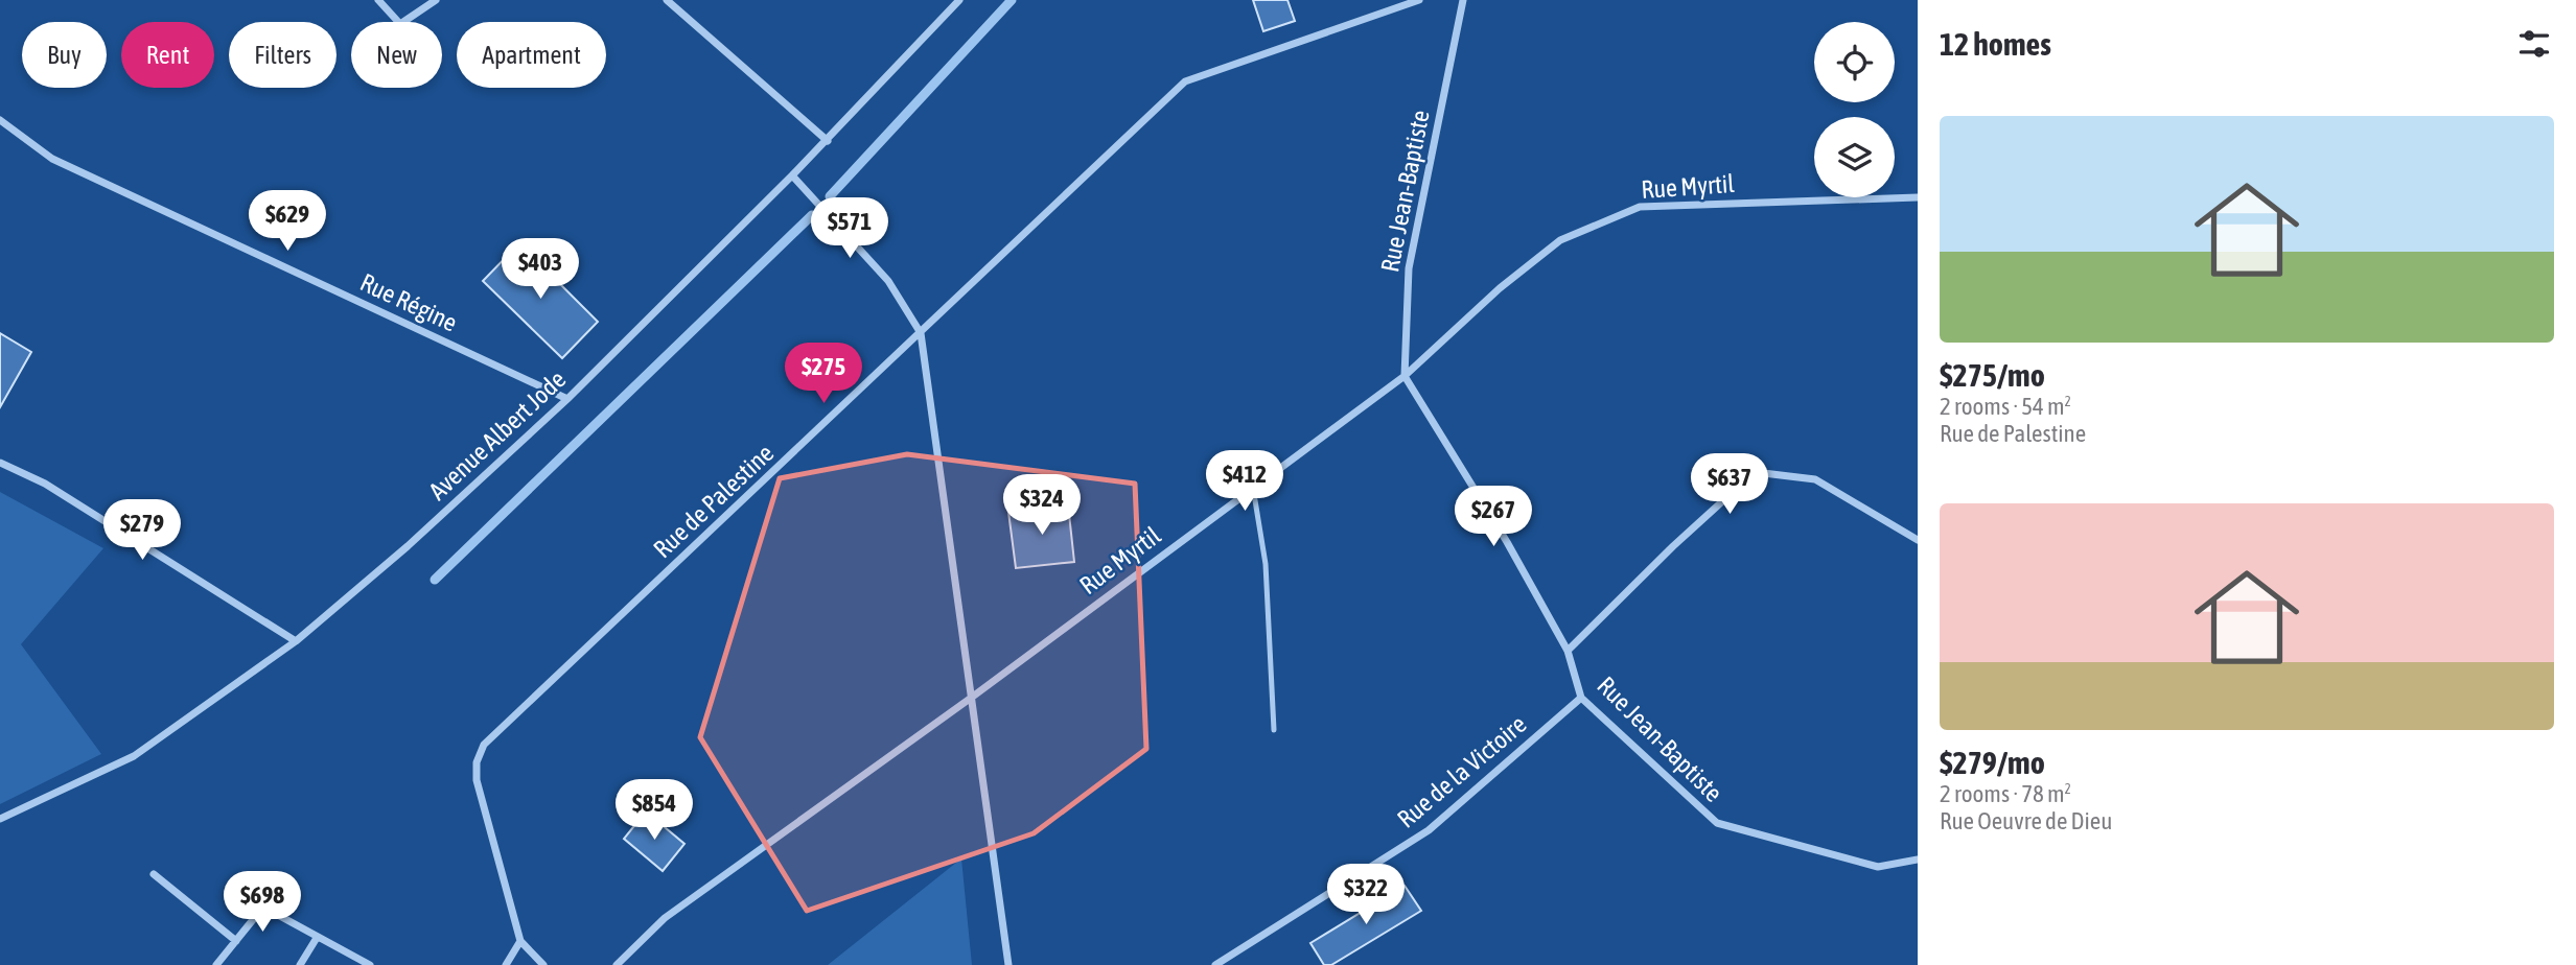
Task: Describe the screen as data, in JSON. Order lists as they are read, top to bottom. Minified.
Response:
{"streets":{"street":["Rue Myrtil","Rue Jean-Baptiste","Rue Régine","Avenue Albert Jode","Rue de Palestine","Rue de la Victoire"]},"crossings":[["Rue Myrtil","Rue Jean-Baptiste"],["Rue Jean-Baptiste","Rue de la Victoire"],["Rue Régine","Avenue Albert Jode"]],"page":{"heading":"12 homes","chip":["Buy","Rent","Filters","New","Apartment"],"list":[{"name":"$275/mo","note":"2 rooms · 54 m² · Rue de Palestine"},{"name":"$279/mo","note":"2 rooms · 78 m² · Rue Oeuvre de Dieu"}],"price":["$629","$571","$403","$275","$412","$637","$324","$267","$279","$854","$322","$698"]}}
